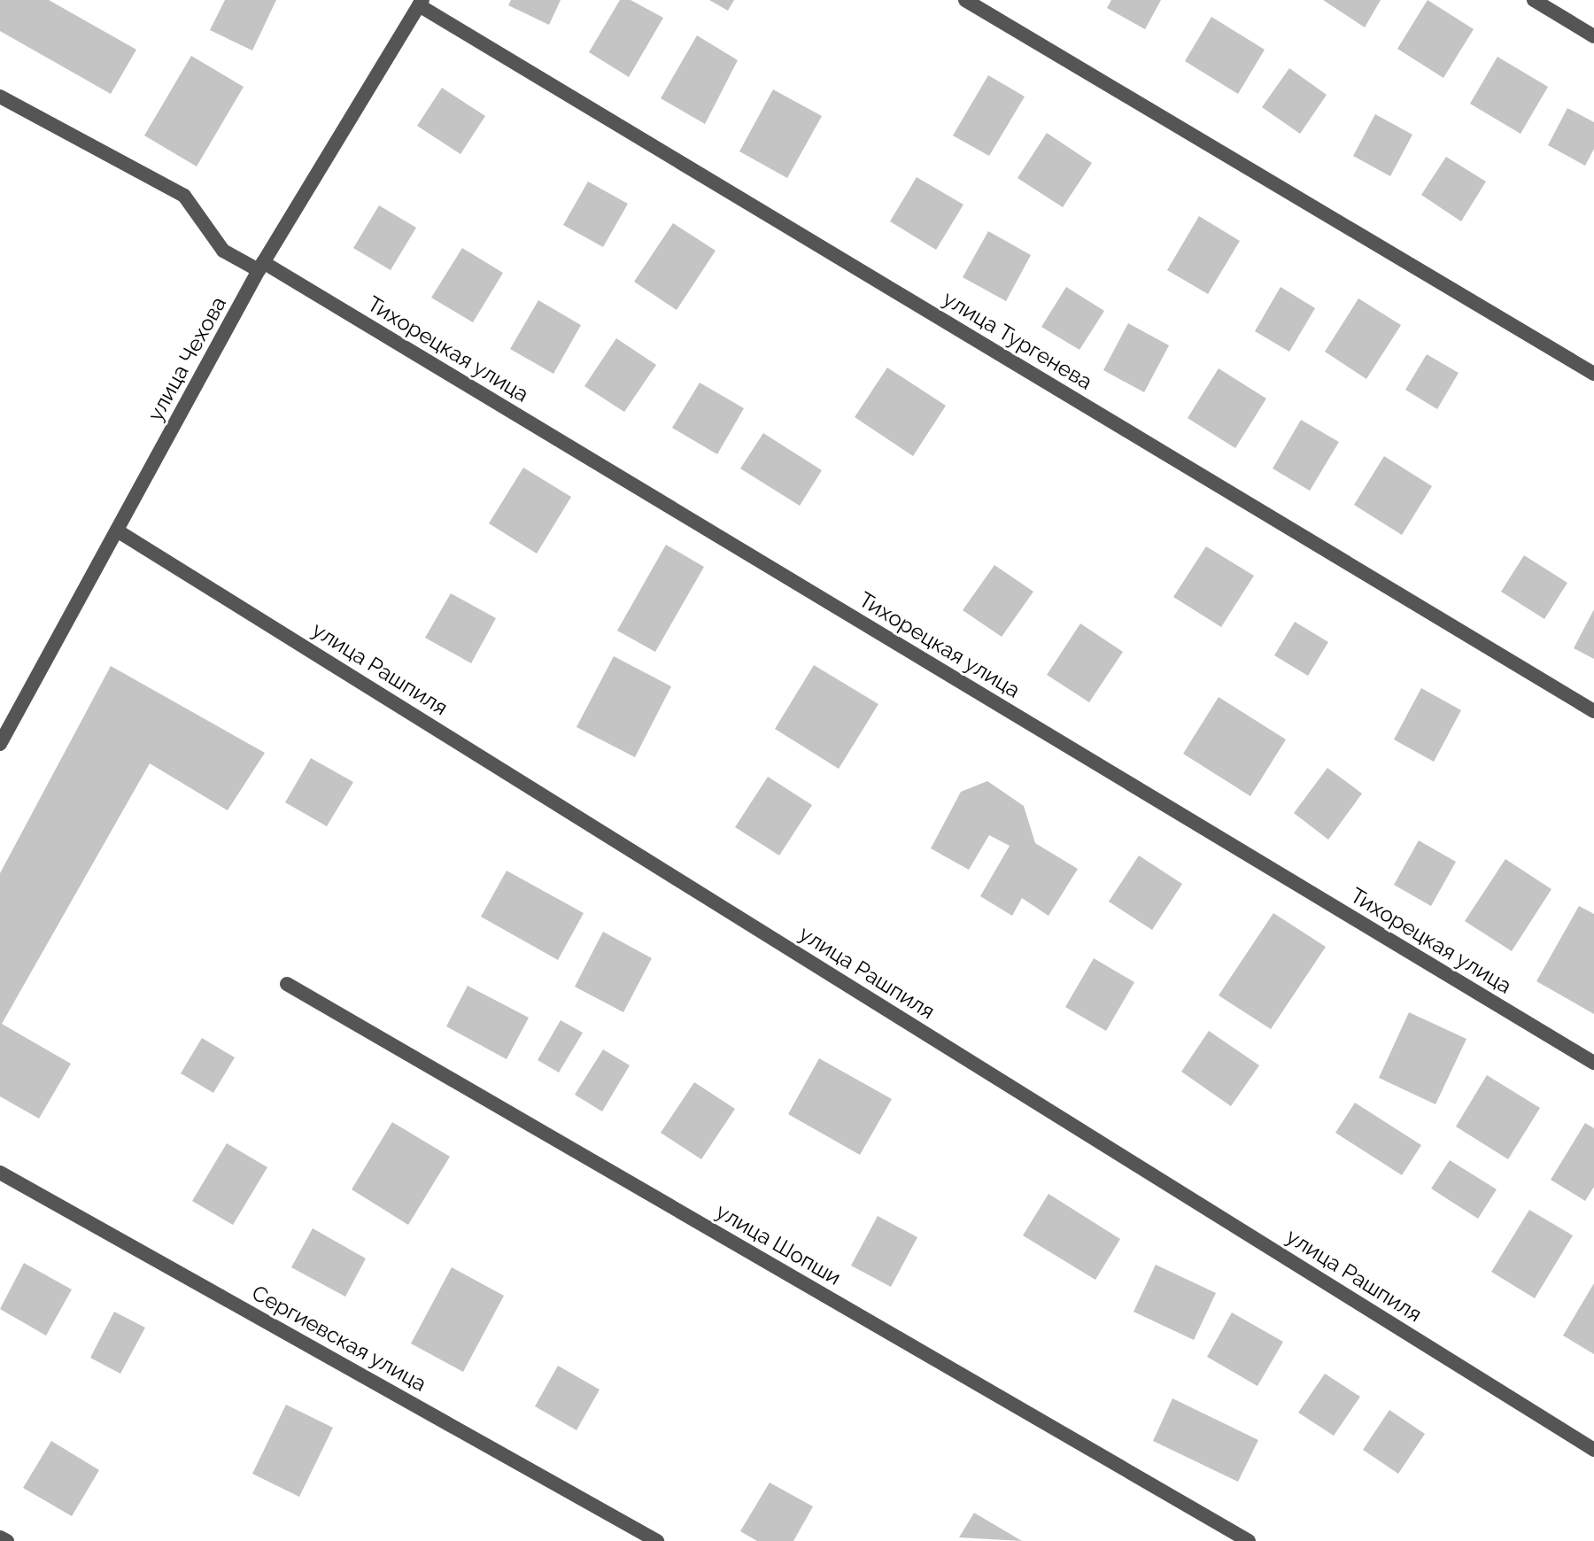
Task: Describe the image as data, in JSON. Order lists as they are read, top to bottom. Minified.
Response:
{"streets":{"street":["улица Тургенева","Тихорецкая улица","улица Чехова","улица Рашпиля","улица Шопши","Сергиевская улица"]},"crossings":[["улица Тургенева","улица Чехова"],["Тихорецкая улица","улица Чехова"],["улица Чехова","улица Рашпиля"]]}
